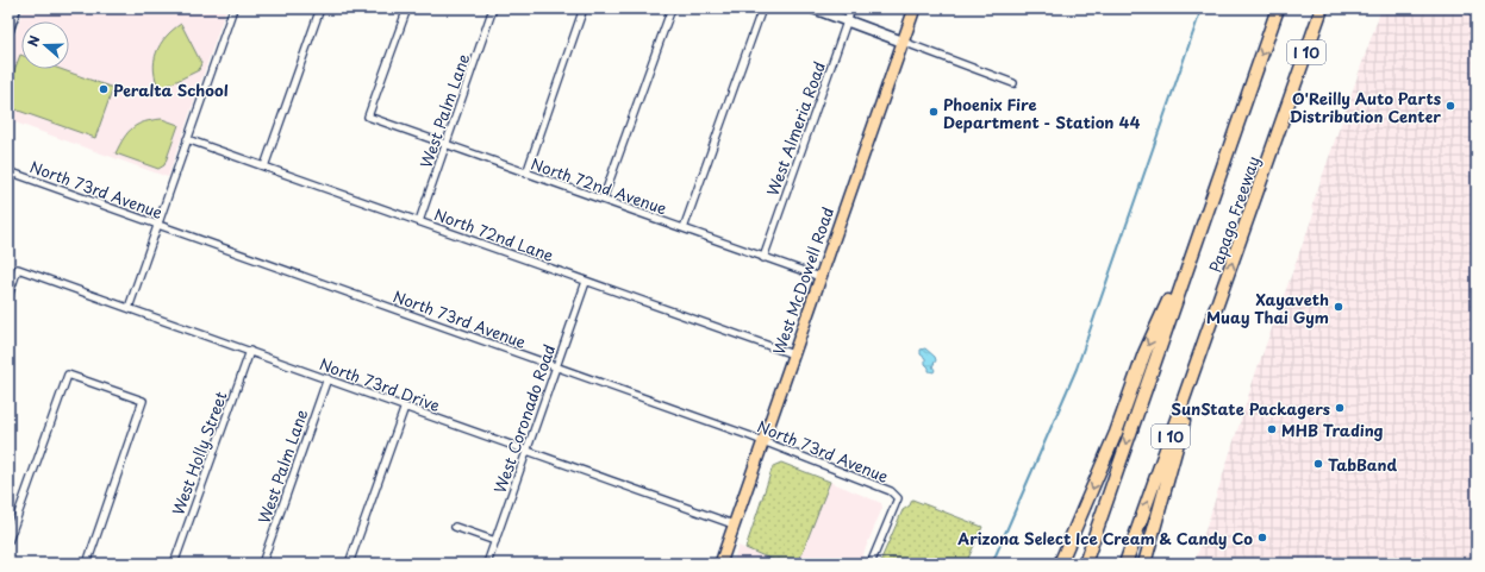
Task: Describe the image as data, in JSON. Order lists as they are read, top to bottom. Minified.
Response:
{"streets":{"highway":["I 10","Papago Freeway"],"main road":["West McDowell Road"],"street":["West Palm Lane","West Almeria Road","North 72nd Avenue","North 73rd Avenue","North 72nd Lane","North 73rd Drive","West Coronado Road","West Holly Street"]},"crossings":[["West Palm Lane","North 72nd Avenue"],["West Palm Lane","North 72nd Lane"],["West Palm Lane","North 73rd Drive"],["West Almeria Road","North 72nd Avenue"],["North 72nd Avenue","West McDowell Road"],["North 73rd Avenue","West McDowell Road"],["North 73rd Avenue","West Coronado Road"],["North 72nd Lane","West McDowell Road"],["North 72nd Lane","West Coronado Road"],["West McDowell Road","North 73rd Drive"],["North 73rd Drive","West Coronado Road"],["North 73rd Drive","West Holly Street"]],"places":["Peralta School","O'Reilly Auto Parts Distribution Center","Phoenix Fire Department - Station 44","Xayaveth Muay Thai Gym","SunState Packagers","MHB Trading","TabBand","Arizona Select Ice Cream & Candy Co"],"north":"left"}
